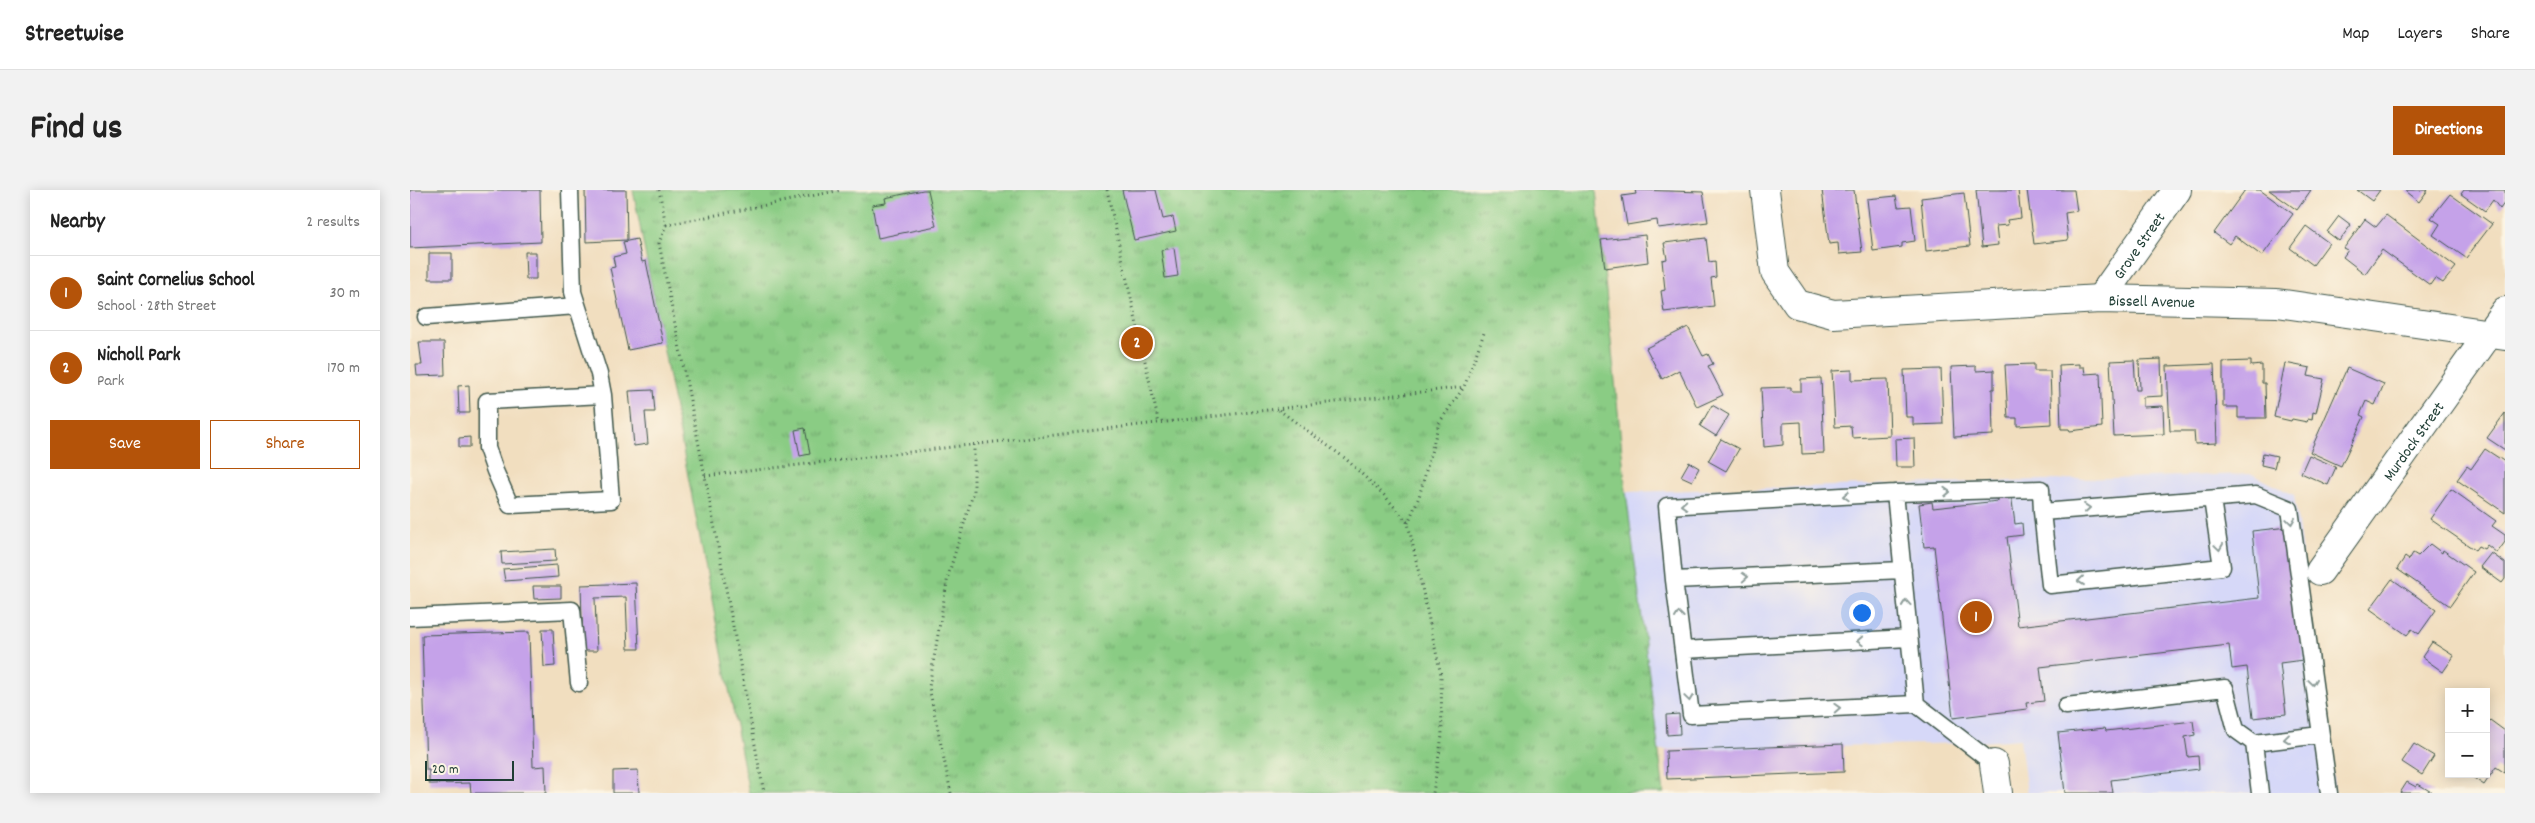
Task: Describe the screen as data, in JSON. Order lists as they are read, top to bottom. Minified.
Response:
{"streets":{"street":["Grove Street","Bissell Avenue","Murdock Street"]},"crossings":[["Grove Street","Bissell Avenue"],["Bissell Avenue","Murdock Street"]],"scale_bar":"20 m","page":{"header":"Streetwise","nav":["Map","Layers","Share"],"title":"Find us","buttons":["Directions",["Save","Share"]],"heading":["Nearby","2 results"],"list":[{"mark":"1","name":"Saint Cornelius School","note":"School · 28th Street","value":"30 m"},{"mark":"2","name":"Nicholl Park","note":"Park","value":"170 m"}],"pins":["2","1"],"map_buttons":["+","−"],"scale":"20 m"}}
